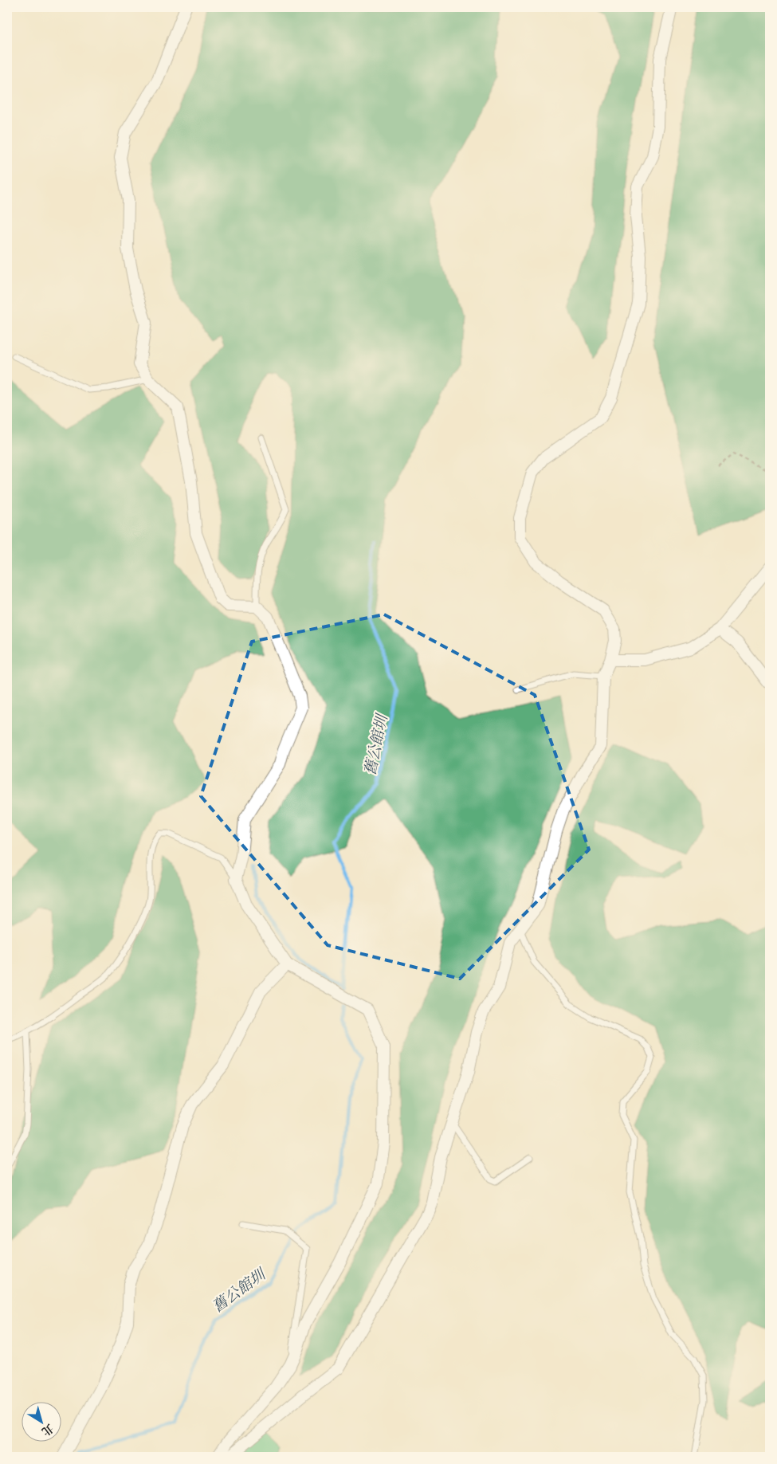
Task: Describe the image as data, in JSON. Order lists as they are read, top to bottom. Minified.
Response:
{"water":["舊公館圳"],"north":"bottom right"}
